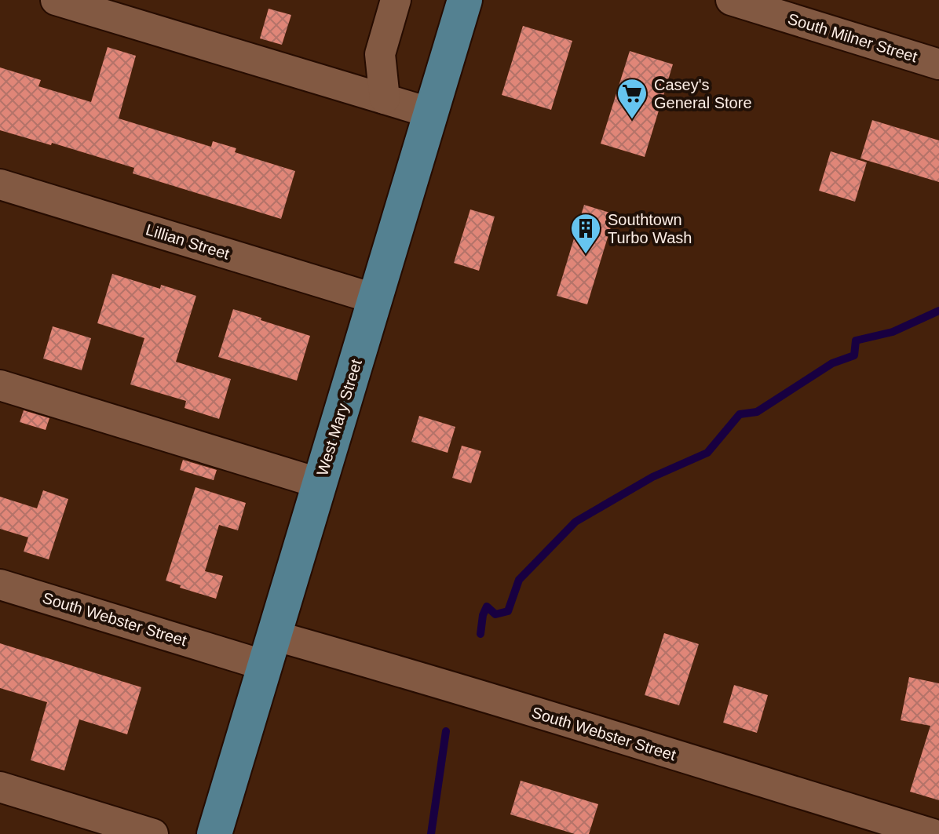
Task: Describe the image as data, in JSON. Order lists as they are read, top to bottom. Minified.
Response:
{"streets":{"main road":["West Mary Street"],"street":["South Milner Street","Lillian Street","South Webster Street"]},"crossings":[["Lillian Street","West Mary Street"],["West Mary Street","South Webster Street"]],"places":{"supermarket":["Casey's General Store"],"building":["Southtown Turbo Wash"]}}
